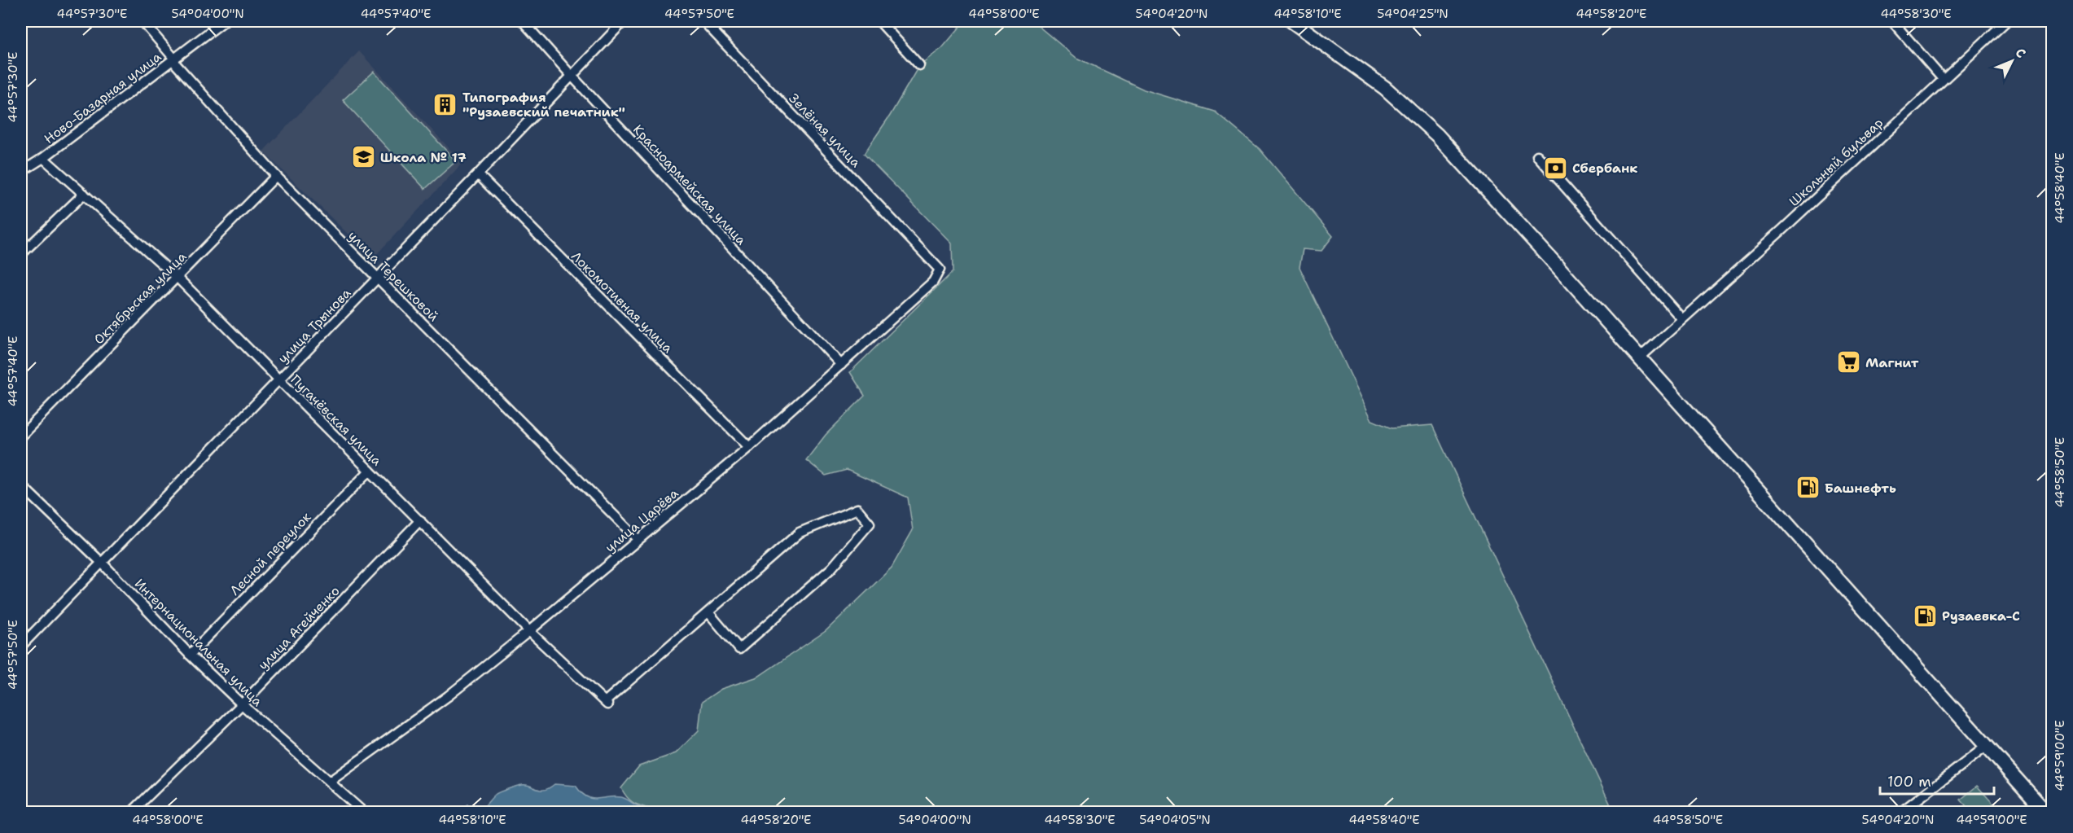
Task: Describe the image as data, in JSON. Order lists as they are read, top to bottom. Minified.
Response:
{"streets":{"street":["Ново-Базарная улица","Зелёная улица","Школьный бульвар","Красноармейская улица","улица Терешковой","Октябрьская улица","Локомотивная улица","улица Трынова","Пугачёвская улица","улица Царёва","Лесной переулок","улица Агейченко","Интернациональная улица"]},"crossings":[["Ново-Базарная улица","улица Терешковой"],["Ново-Базарная улица","Пугачёвская улица"],["Зелёная улица","улица Царёва"],["Красноармейская улица","улица Трынова"],["Красноармейская улица","улица Царёва"],["улица Терешковой","Октябрьская улица"],["улица Терешковой","улица Трынова"],["улица Терешковой","улица Царёва"],["Октябрьская улица","Пугачёвская улица"],["Локомотивная улица","улица Трынова"],["Локомотивная улица","улица Царёва"],["улица Трынова","Пугачёвская улица"],["улица Трынова","Интернациональная улица"],["Пугачёвская улица","улица Царёва"],["Пугачёвская улица","Лесной переулок"],["Пугачёвская улица","улица Агейченко"],["улица Царёва","Интернациональная улица"],["Лесной переулок","Интернациональная улица"],["улица Агейченко","Интернациональная улица"]],"places":{"building":["Типография \"Рузаевский печатник\""],"school or university":["Школа № 17"],"bank":["Сбербанк"],"supermarket":["Магнит"],"fuel station":["Башнефть","Рузаевка-С"]},"scale_bar":"100 m","north":"top right","coordinates":["44°57'30\"E","54°04'00\"N","44°57'40\"E","44°57'50\"E","44°58'00\"E","54°04'20\"N","44°58'10\"E","54°04'25\"N","44°58'20\"E","44°58'30\"E","44°58'40\"E","44°58'50\"E","44°59'00\"E","54°04'05\"N"]}
